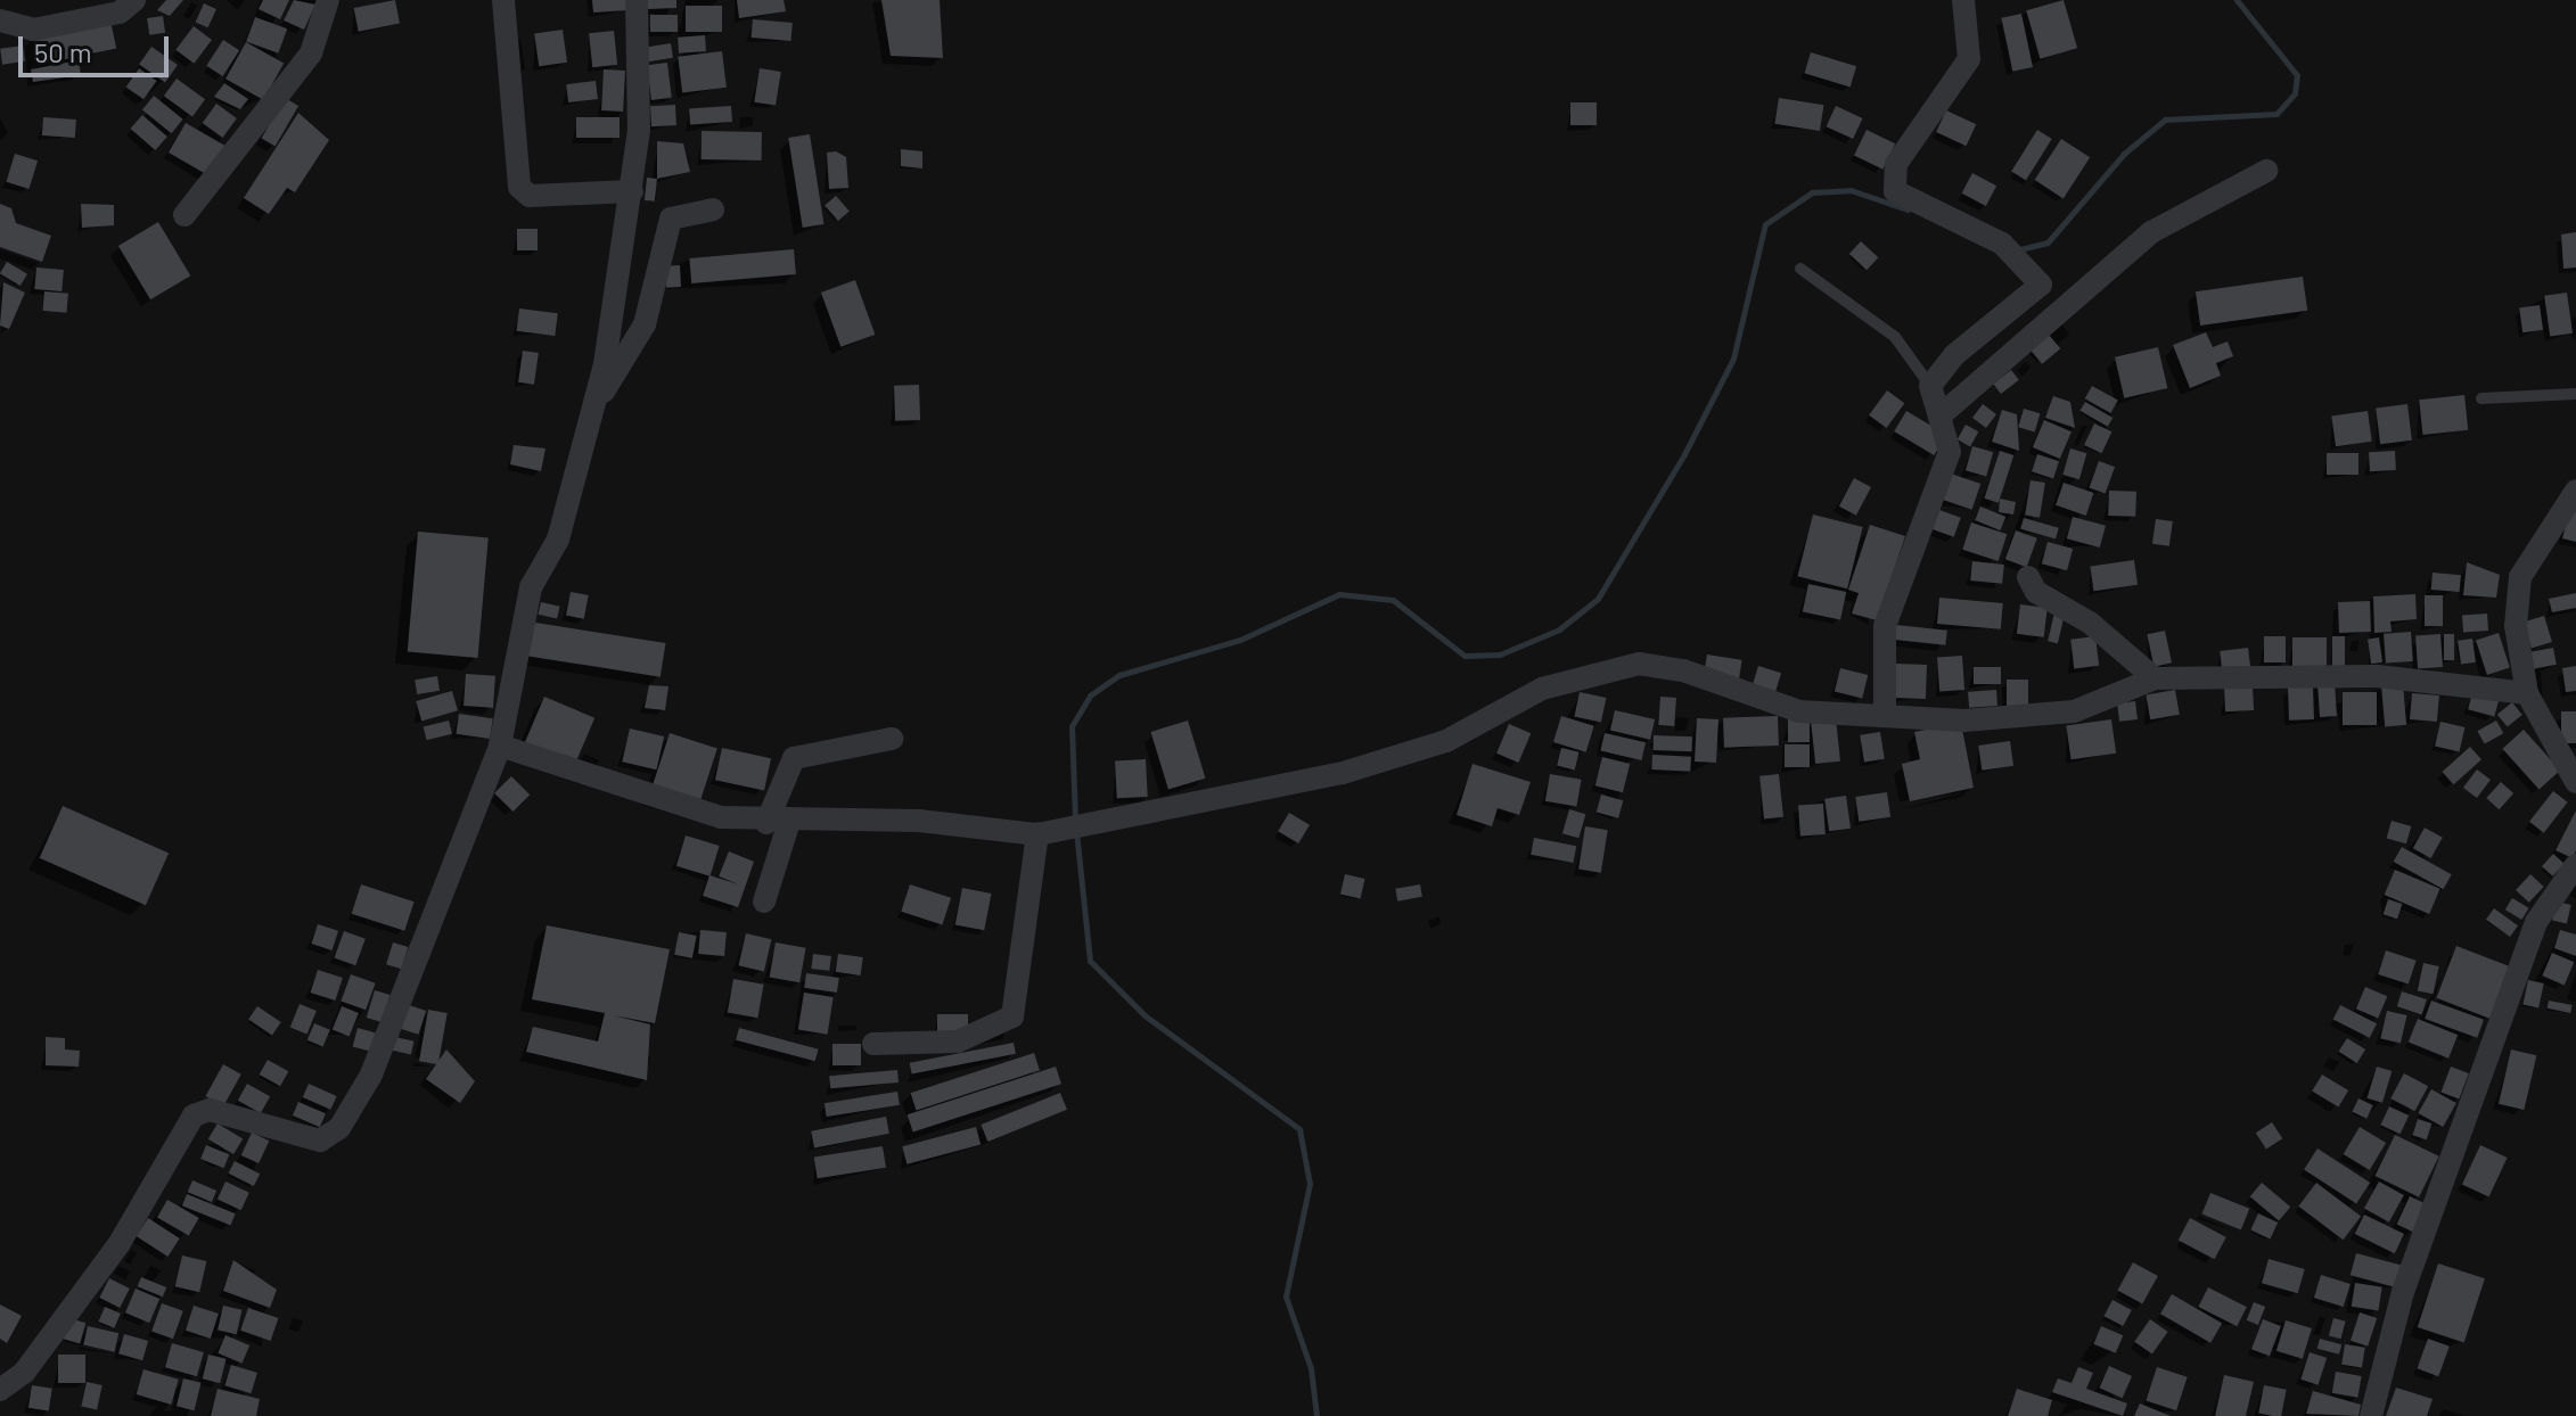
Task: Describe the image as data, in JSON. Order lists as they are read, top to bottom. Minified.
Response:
{"scale_bar":"50 m"}
